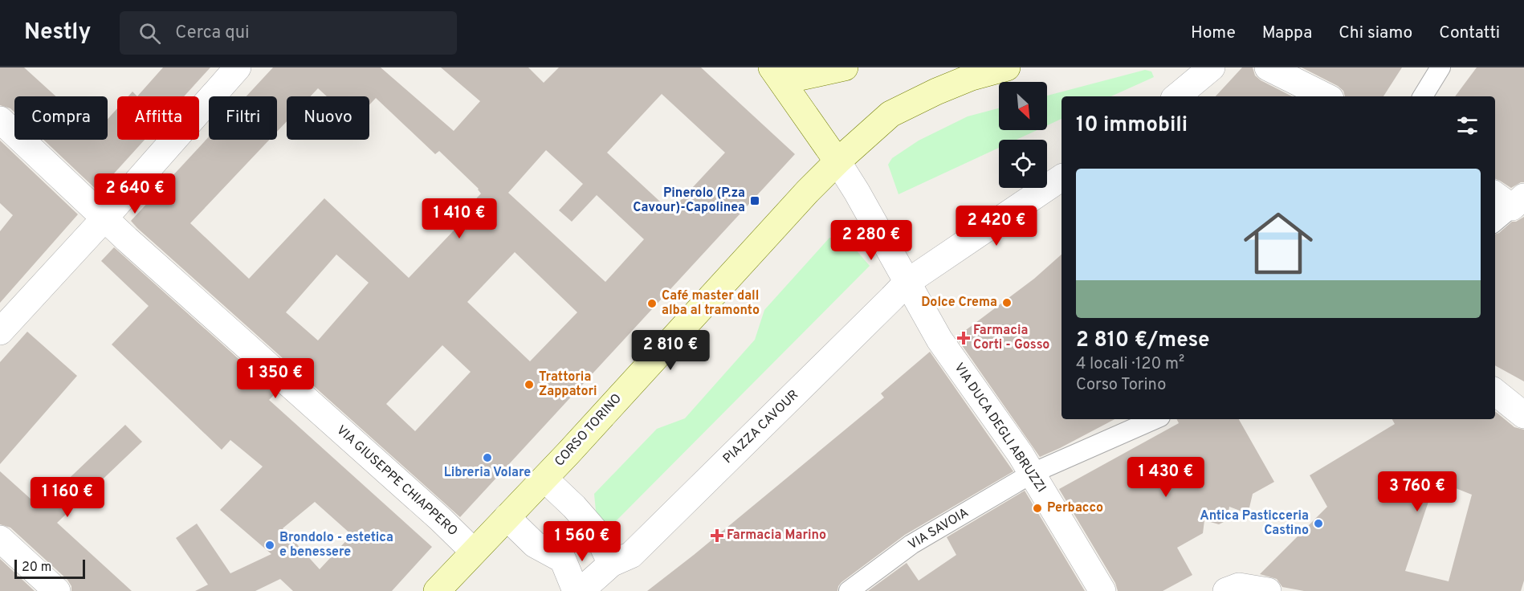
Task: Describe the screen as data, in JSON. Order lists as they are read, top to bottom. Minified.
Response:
{"streets":{"main road":["CORSO TORINO"],"street":["PIAZZA CAVOUR","VIA DUCA DEGLI ABRUZZI","VIA GIUSEPPE CHIAPPERO","VIA SAVOIA"]},"crossings":[["PIAZZA CAVOUR","VIA DUCA DEGLI ABRUZZI"],["VIA DUCA DEGLI ABRUZZI","VIA SAVOIA"],["CORSO TORINO","VIA GIUSEPPE CHIAPPERO"]],"places":{"transit":["Pinerolo (P.za Cavour)-Capolinea"],"other":["Dolce Crema","Café master dall alba al tramonto","Trattoria Zappatori","Libreria Volare","Perbacco","Antica Pasticceria Castino","Brondolo - estetica e benessere"],"health":["Farmacia Corti - Gosso","Farmacia Marino"]},"scale_bar":"20 m","north":"bottom right","page":{"header":"Nestly","search":"Cerca qui","nav":["Home","Mappa","Chi siamo","Contatti"],"chip":["Compra","Affitta","Filtri","Nuovo"],"heading":"10 immobili","list":[{"name":"2 810 €/mese","note":"4 locali · 120 m² · Corso Torino"}],"price":["2 640 €","1 410 €","2 420 €","2 280 €","2 810 €","1 350 €","1 430 €","3 760 €","1 160 €","1 560 €"],"scale":"20 m"}}
